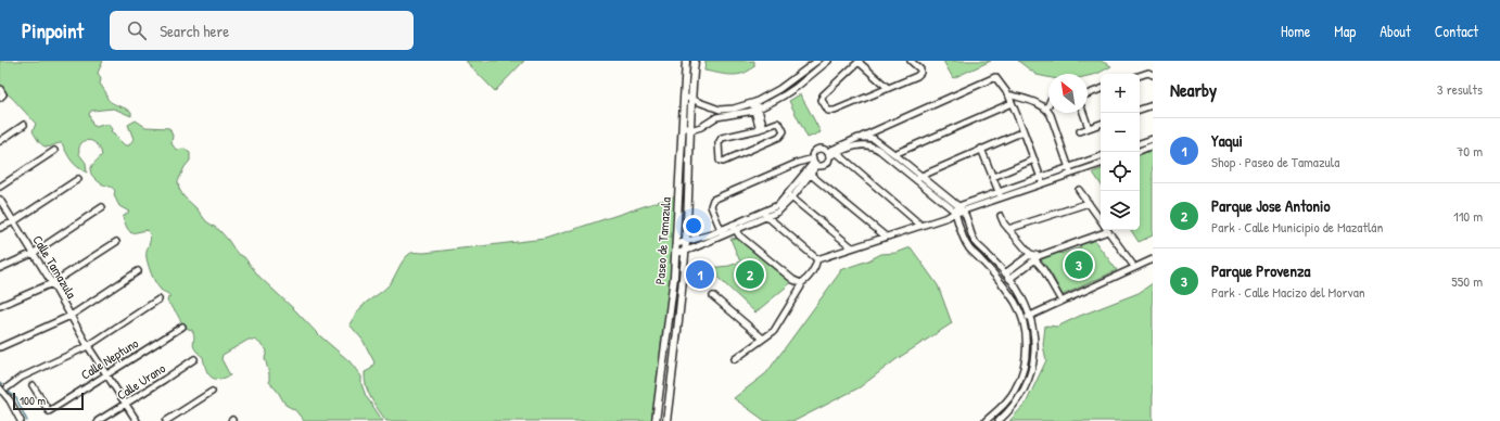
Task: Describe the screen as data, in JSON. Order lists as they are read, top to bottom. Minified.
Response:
{"streets":{"main road":["Paseo de Tamazula"],"street":["Calle Tamazula","Calle Neptuno","Calle Urano"]},"crossings":[["Calle Tamazula","Calle Neptuno"],["Calle Tamazula","Calle Urano"]],"scale_bar":"100 m","north":"top left","page":{"header":"Pinpoint","search":"Search here","nav":["Home","Map","About","Contact"],"heading":["Nearby","3 results"],"map_buttons":["+","−"],"list":[{"mark":"1","name":"Yaqui","note":"Shop · Paseo de Tamazula","value":"70 m"},{"mark":"2","name":"Parque Jose Antonio","note":"Park · Calle Municipio de Mazatlán","value":"110 m"},{"mark":"3","name":"Parque Provenza","note":"Park · Calle Macizo del Morvan","value":"550 m"}],"pins":["3","1","2"],"scale":"100 m"}}
